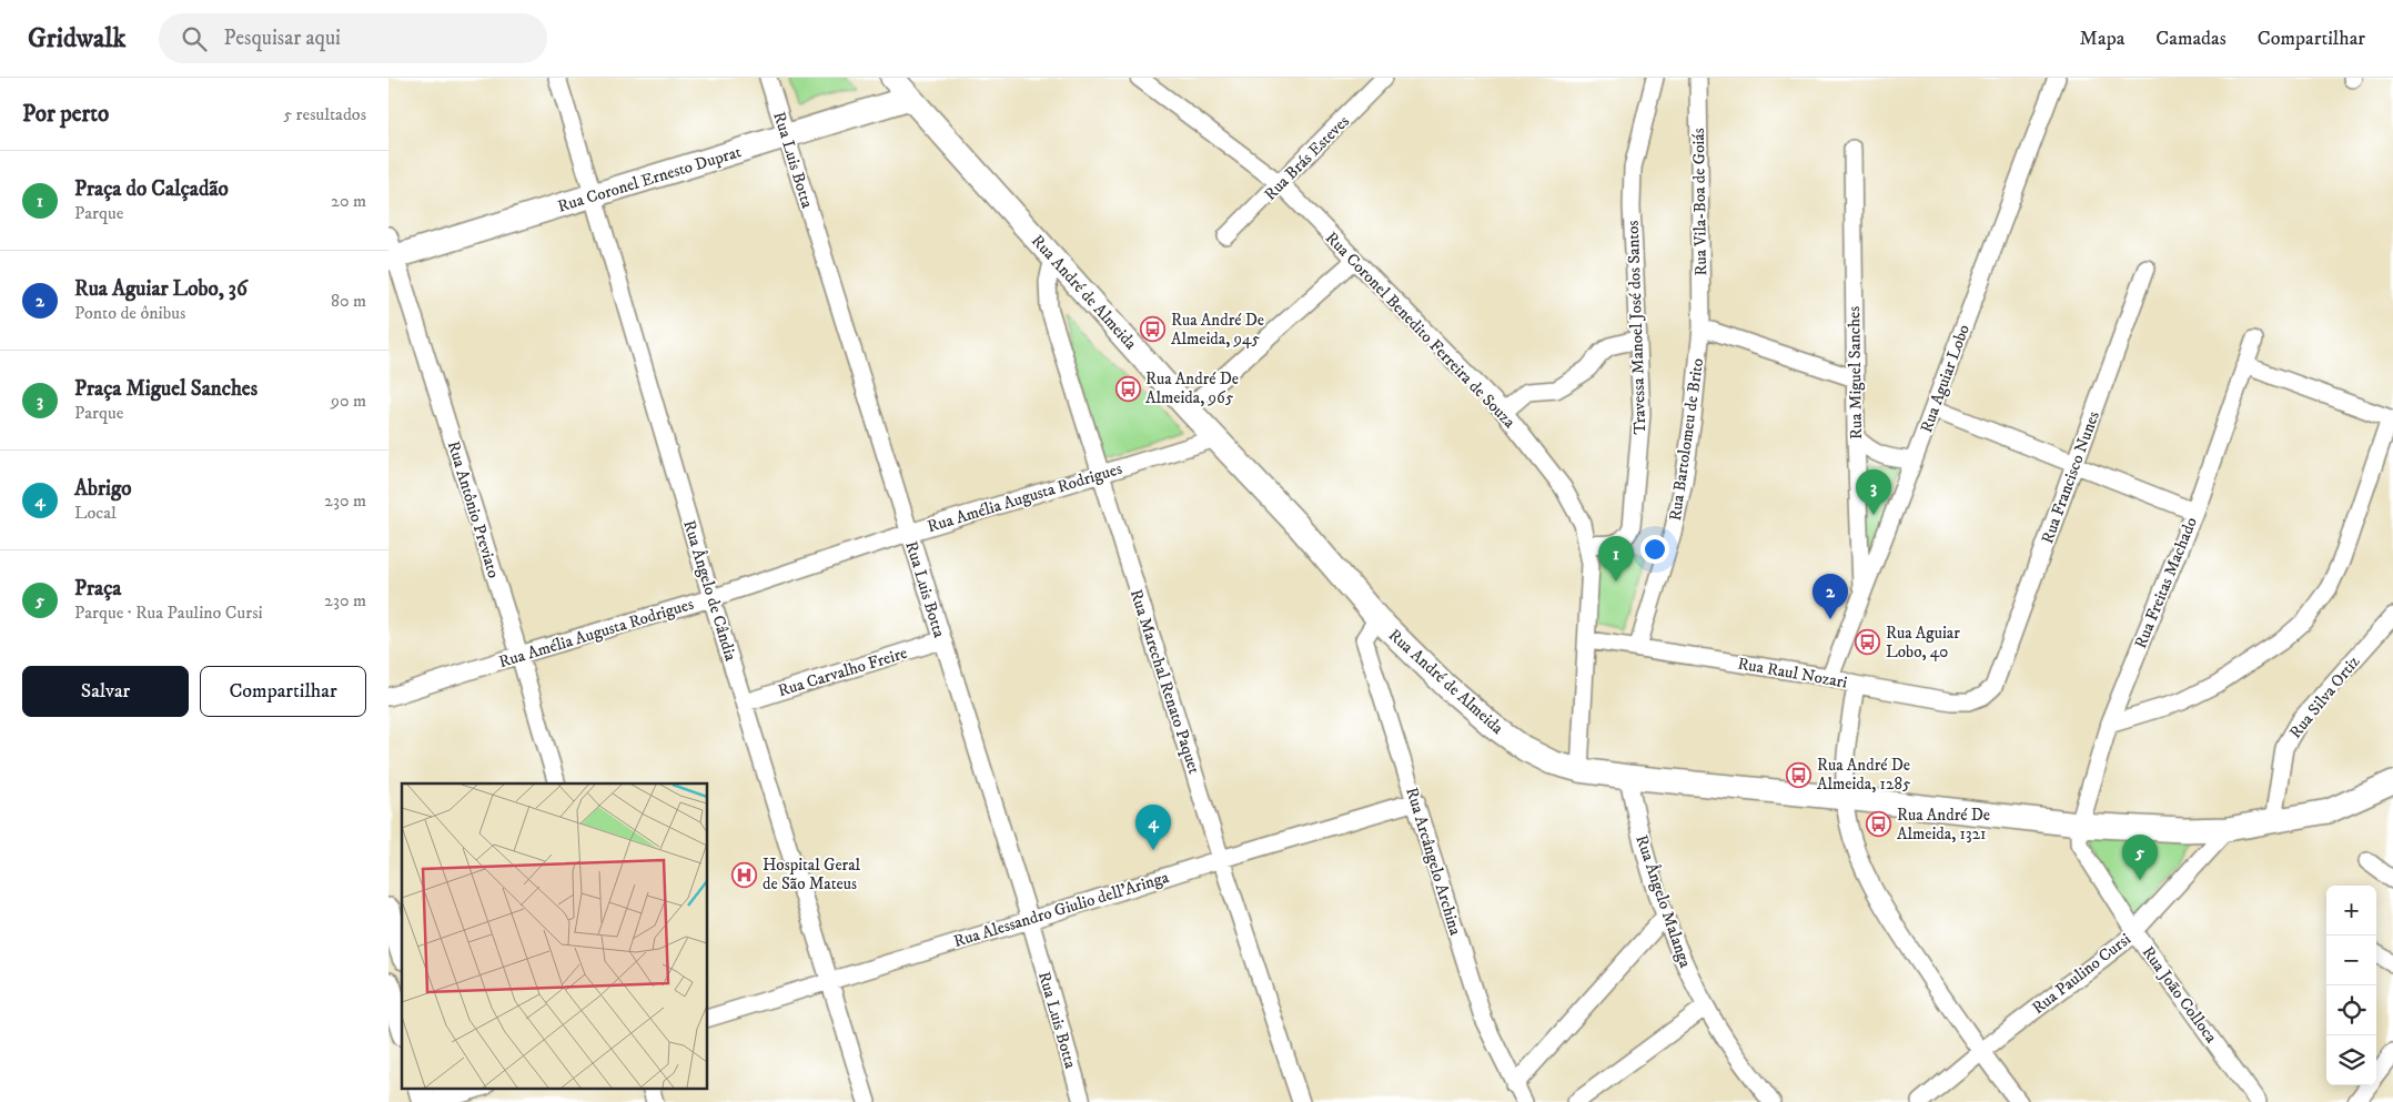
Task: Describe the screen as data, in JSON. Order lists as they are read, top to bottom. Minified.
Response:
{"streets":{"main road":["Rua Coronel Ernesto Duprat","Rua André de Almeida"],"street":["Rua Brás Esteves","Rua Luis Botta","Rua Vila-Boa de Goiás","Travessa Manoel José dos Santos","Rua Coronel Benedito Ferreira de Souza","Rua Miguel Sanches","Rua Aguiar Lobo","Rua Bartolomeu de Brito","Rua Francisco Nunes","Rua Amélia Augusta Rodrigues","Rua Antônio Previato","Rua Freitas Machado","Rua Ângelo de Cândia","Rua Carvalho Freire","Rua Raul Nozari","Rua Marechal Renato Paquet","Rua Silva Ortiz","Rua Arcângelo Archina","Rua Ângelo Malanga","Rua Alessandro Giulio dell'Aringa","Rua Paulino Cursi","Rua João Colloca"]},"crossings":[["Rua Brás Esteves","Rua Coronel Benedito Ferreira de Souza"],["Rua Luis Botta","Rua Coronel Ernesto Duprat"],["Rua Luis Botta","Rua Amélia Augusta Rodrigues"],["Rua Luis Botta","Rua Carvalho Freire"],["Rua Luis Botta","Rua Alessandro Giulio dell'Aringa"],["Rua Coronel Ernesto Duprat","Rua André de Almeida"],["Rua Coronel Ernesto Duprat","Rua Antônio Previato"],["Rua Coronel Ernesto Duprat","Rua Ângelo de Cândia"],["Rua Vila-Boa de Goiás","Rua Bartolomeu de Brito"],["Rua André de Almeida","Rua Coronel Benedito Ferreira de Souza"],["Rua André de Almeida","Rua Amélia Augusta Rodrigues"],["Rua André de Almeida","Rua Freitas Machado"],["Rua André de Almeida","Rua Marechal Renato Paquet"],["Rua André de Almeida","Rua Silva Ortiz"],["Rua André de Almeida","Rua Arcângelo Archina"],["Rua André de Almeida","Rua Ângelo Malanga"],["Rua André de Almeida","Rua Paulino Cursi"],["Rua André de Almeida","Rua João Colloca"],["Travessa Manoel José dos Santos","Rua Coronel Benedito Ferreira de Souza"],["Rua Coronel Benedito Ferreira de Souza","Rua Raul Nozari"],["Rua Miguel Sanches","Rua Aguiar Lobo"],["Rua Aguiar Lobo","Rua Raul Nozari"],["Rua Bartolomeu de Brito","Rua Raul Nozari"],["Rua Francisco Nunes","Rua Raul Nozari"],["Rua Amélia Augusta Rodrigues","Rua Antônio Previato"],["Rua Amélia Augusta Rodrigues","Rua Ângelo de Cândia"],["Rua Amélia Augusta Rodrigues","Rua Marechal Renato Paquet"],["Rua Freitas Machado","Rua João Colloca"],["Rua Ângelo de Cândia","Rua Carvalho Freire"],["Rua Ângelo de Cândia","Rua Alessandro Giulio dell'Aringa"],["Rua Marechal Renato Paquet","Rua Alessandro Giulio dell'Aringa"],["Rua Arcângelo Archina","Rua Alessandro Giulio dell'Aringa"],["Rua Paulino Cursi","Rua João Colloca"]],"places":{"bus stop":["Rua André De Almeida, 945","Rua André De Almeida, 965","Rua Aguiar Lobo, 40","Rua André De Almeida, 1285","Rua André De Almeida, 1321"],"hospital":["Hospital Geral de São Mateus"]},"page":{"header":"Gridwalk","search":"Pesquisar aqui","nav":["Mapa","Camadas","Compartilhar"],"heading":["Por perto","5 resultados"],"list":[{"mark":"1","name":"Praça do Calçadão","note":"Parque","value":"20 m"},{"mark":"2","name":"Rua Aguiar Lobo, 36","note":"Ponto de ônibus","value":"80 m"},{"mark":"3","name":"Praça Miguel Sanches","note":"Parque","value":"90 m"},{"mark":"4","name":"Abrigo","note":"Local","value":"230 m"},{"mark":"5","name":"Praça","note":"Parque · Rua Paulino Cursi","value":"230 m"}],"pins":["3","1","2","4","5"],"buttons":["Salvar","Compartilhar"],"map_buttons":["+","−"]}}
